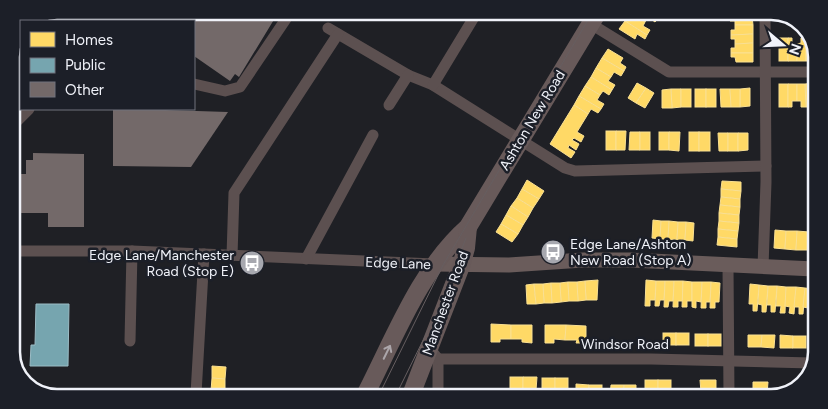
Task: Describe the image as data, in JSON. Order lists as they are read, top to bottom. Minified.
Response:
{"streets":{"main road":["Ashton New Road","Manchester Road"],"street":["Edge Lane","Windsor Road"]},"crossings":[["Ashton New Road","Manchester Road"],["Edge Lane","Manchester Road"],["Manchester Road","Windsor Road"]],"places":{"bus stop":["Edge Lane/Ashton New Road (Stop A)","Edge Lane/Manchester Road (Stop E)"]},"legend":["Homes","Public","Other"],"north":"right"}
